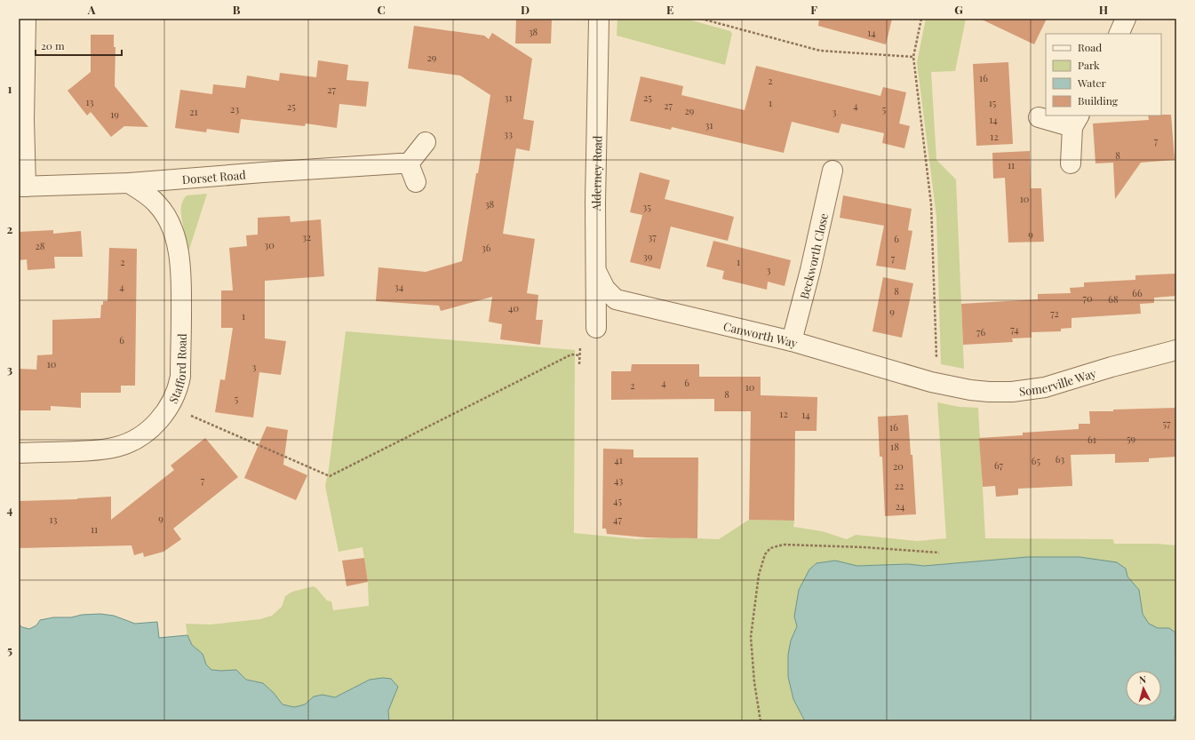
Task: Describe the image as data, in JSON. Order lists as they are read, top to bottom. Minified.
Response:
{"streets":{"street":["Alderney Road","Dorset Road","Beckworth Close","Canworth Way","Stafford Road","Somerville Way"]},"crossings":[["Alderney Road","Canworth Way"],["Dorset Road","Stafford Road"],["Beckworth Close","Canworth Way"],["Canworth Way","Somerville Way"]],"house_numbers":["38","14","29","16","2","27","31","25","13","1","15","27","4","25","23","5","29","21","3","19","14","31","33","12","7","8","11","10","38","35","9","32","37","6","30","28","36","39","7","2","1","3","4","34","8","66","70","68","40","9","72","1","74","76","6","10","3","4","6","2","10","8","5","12","14","57","16","59","61","18","63","41","65","67","20","7","43","22","45","24","9","13","47","11"],"legend":["Road","Park","Water","Building"],"scale_bar":"20 m","north":"top","grid":{"columns":["A","B","C","D","E","F","G","H"],"rows":["1","2","3","4","5"]}}
